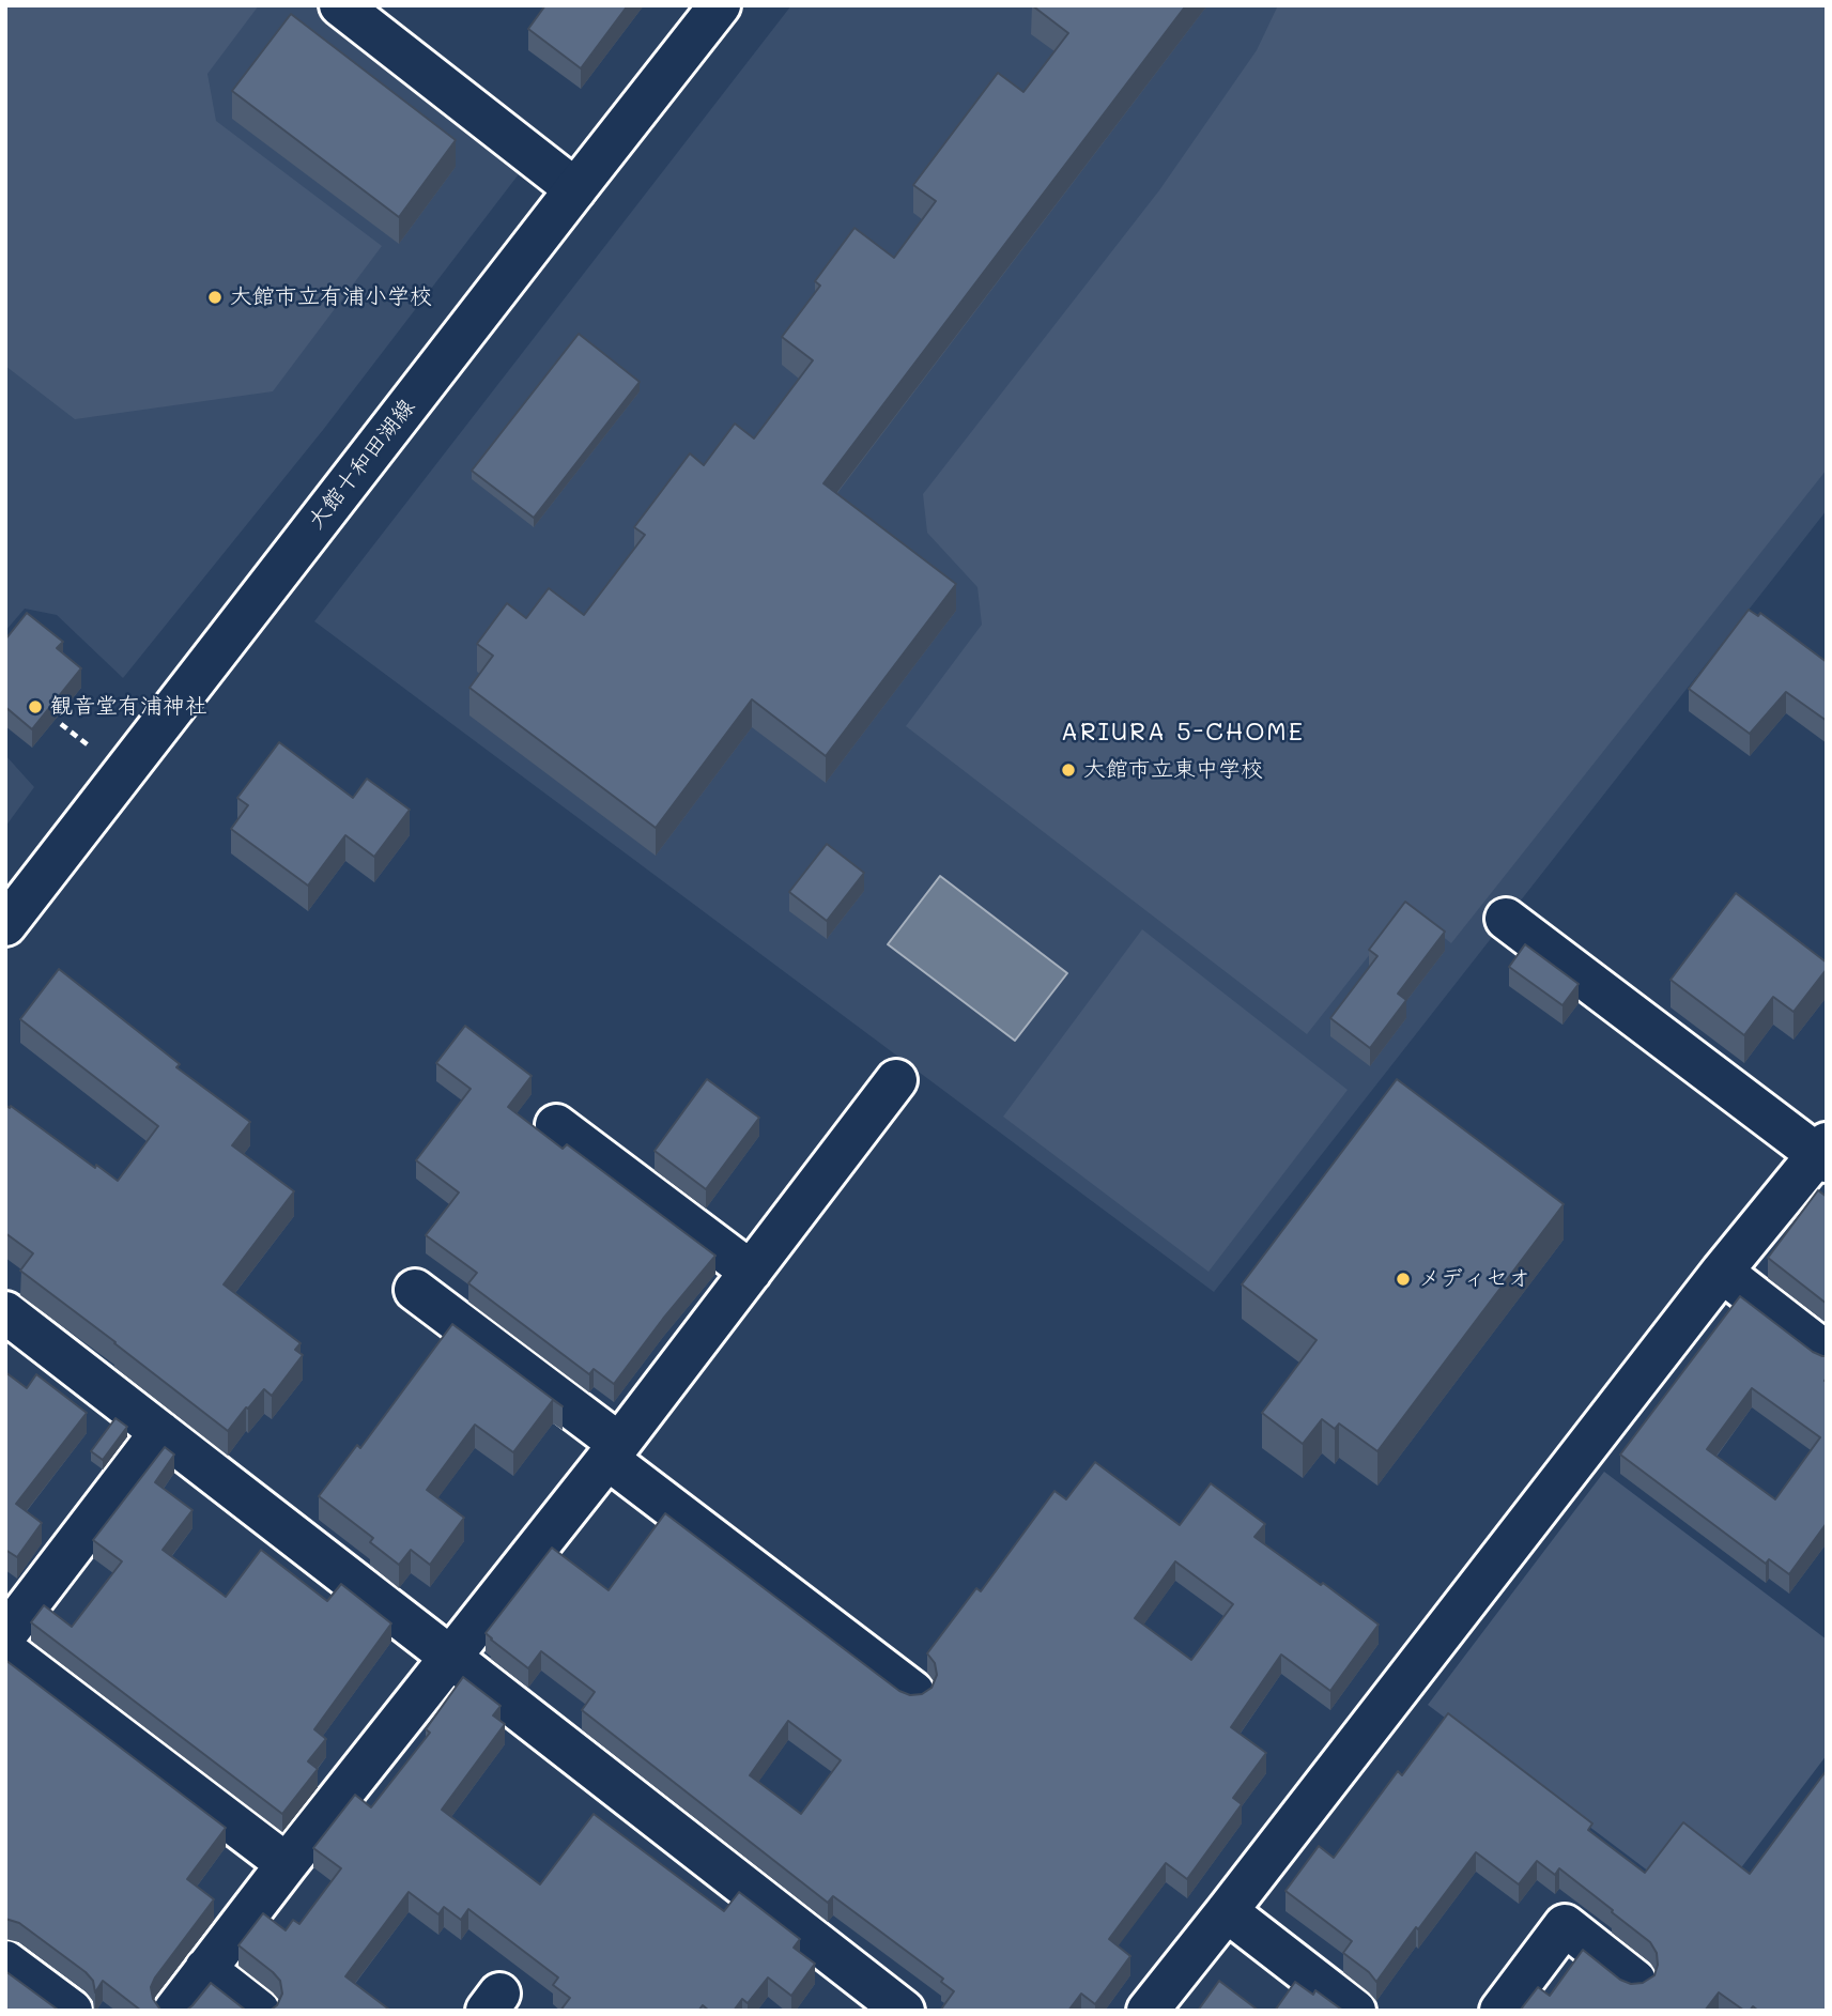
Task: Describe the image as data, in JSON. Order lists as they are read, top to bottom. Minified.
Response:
{"streets":{"street":["大館十和田湖線"]},"districts":["ARIURA 5-CHOME"],"places":["大館市立有浦小学校","観音堂有浦神社","大館市立東中学校","メディセオ"]}
